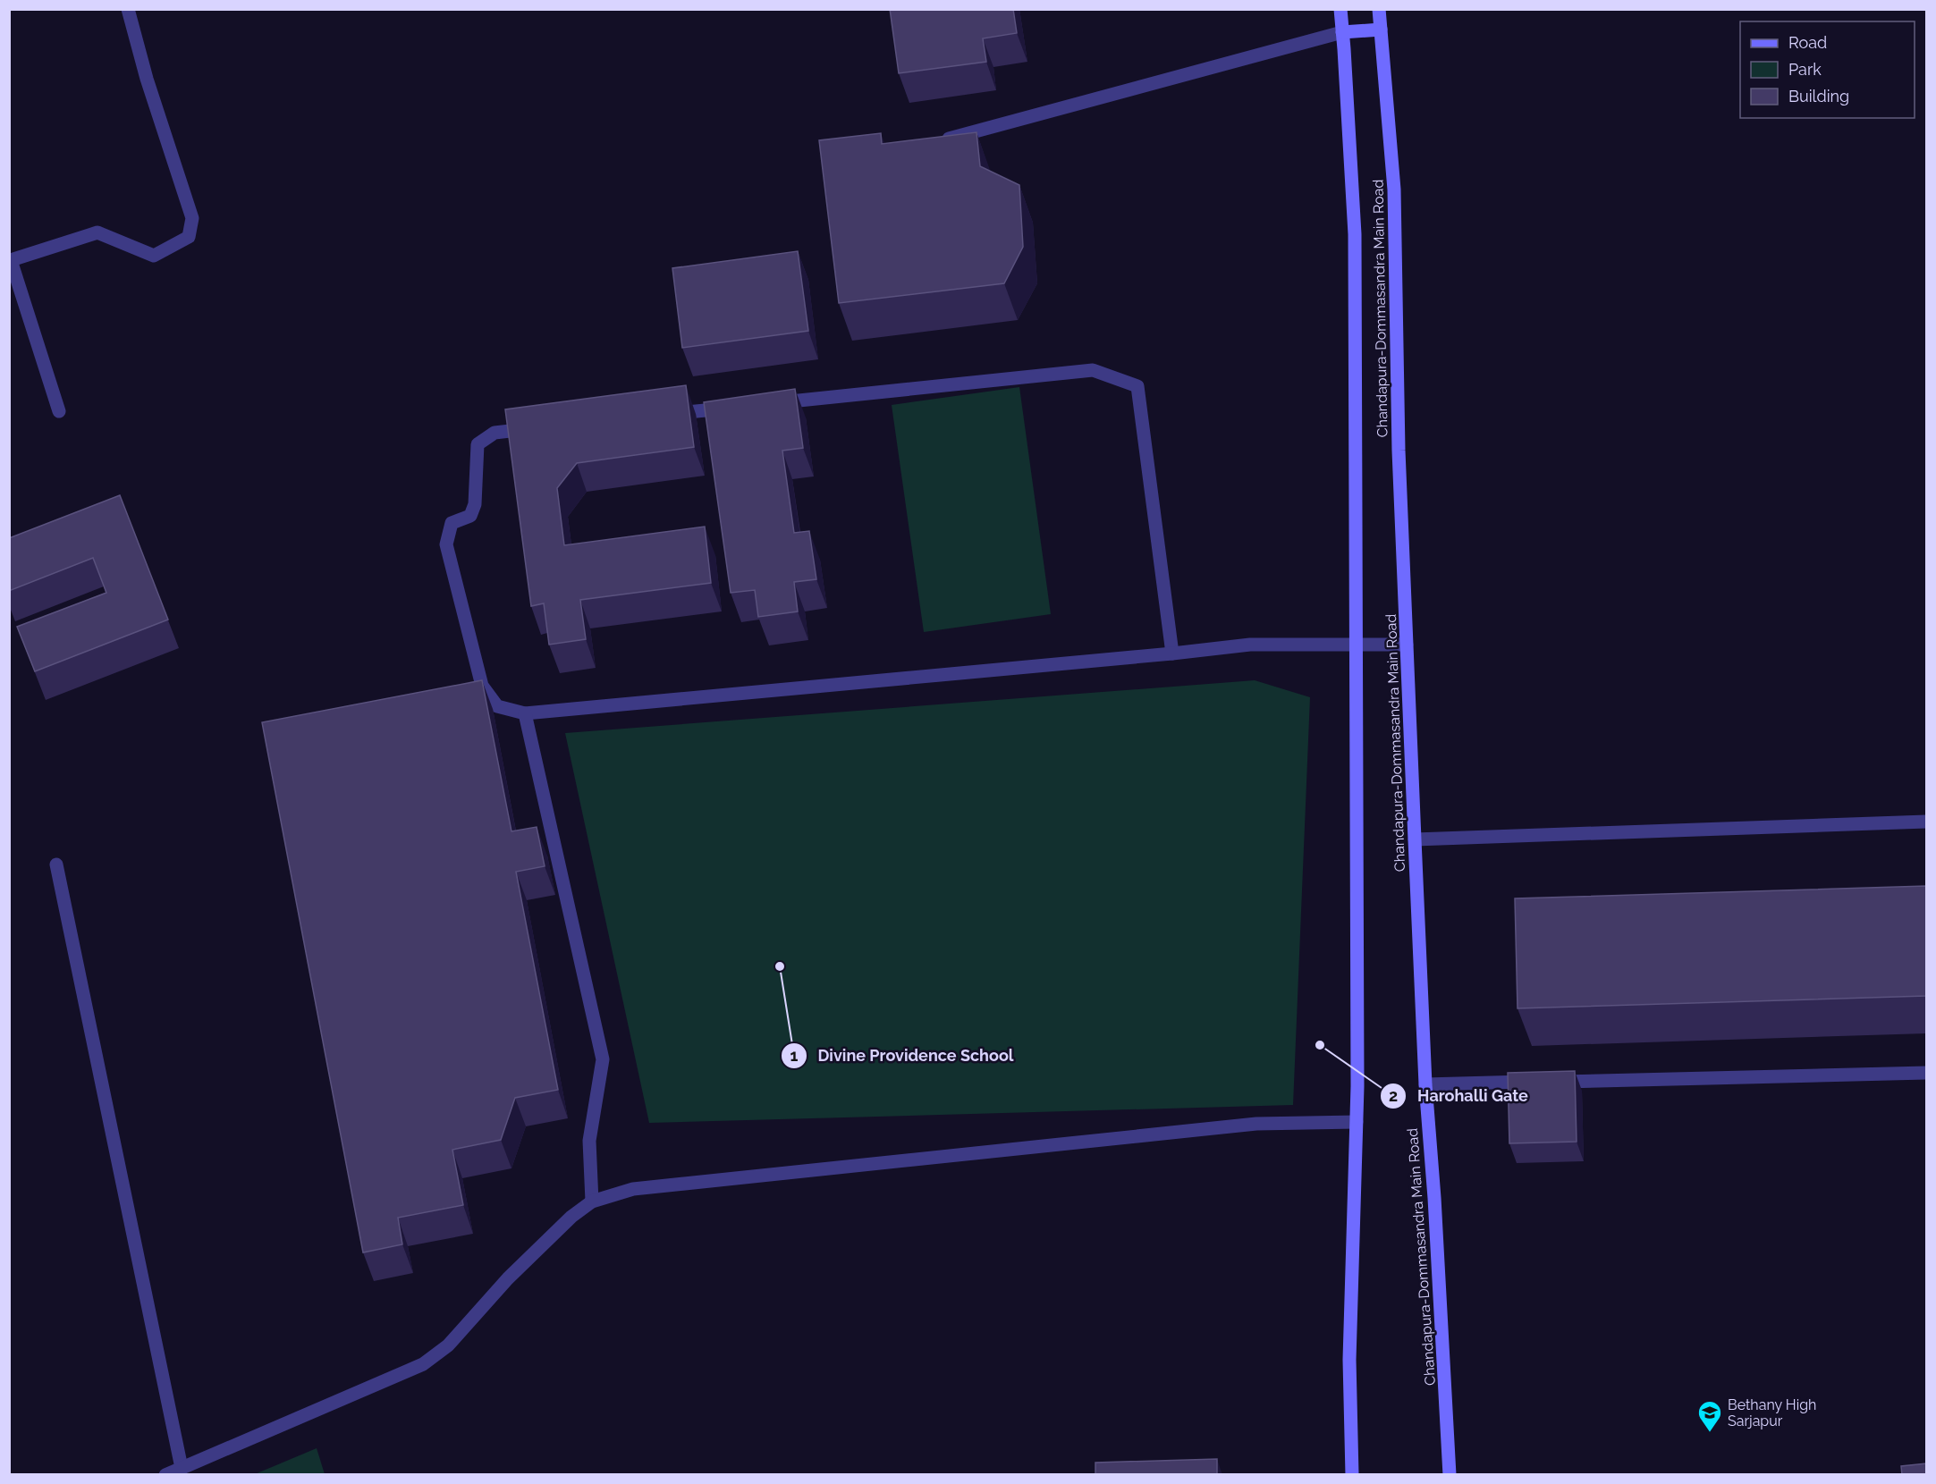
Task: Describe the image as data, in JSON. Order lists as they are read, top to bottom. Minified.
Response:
{"streets":{"main road":["Chandapura-Dommasandra Main Road"]},"places":{"other":["Divine Providence School","Harohalli Gate"],"school or university":["Bethany High Sarjapur"]},"legend":["Road","Park","Building"]}
